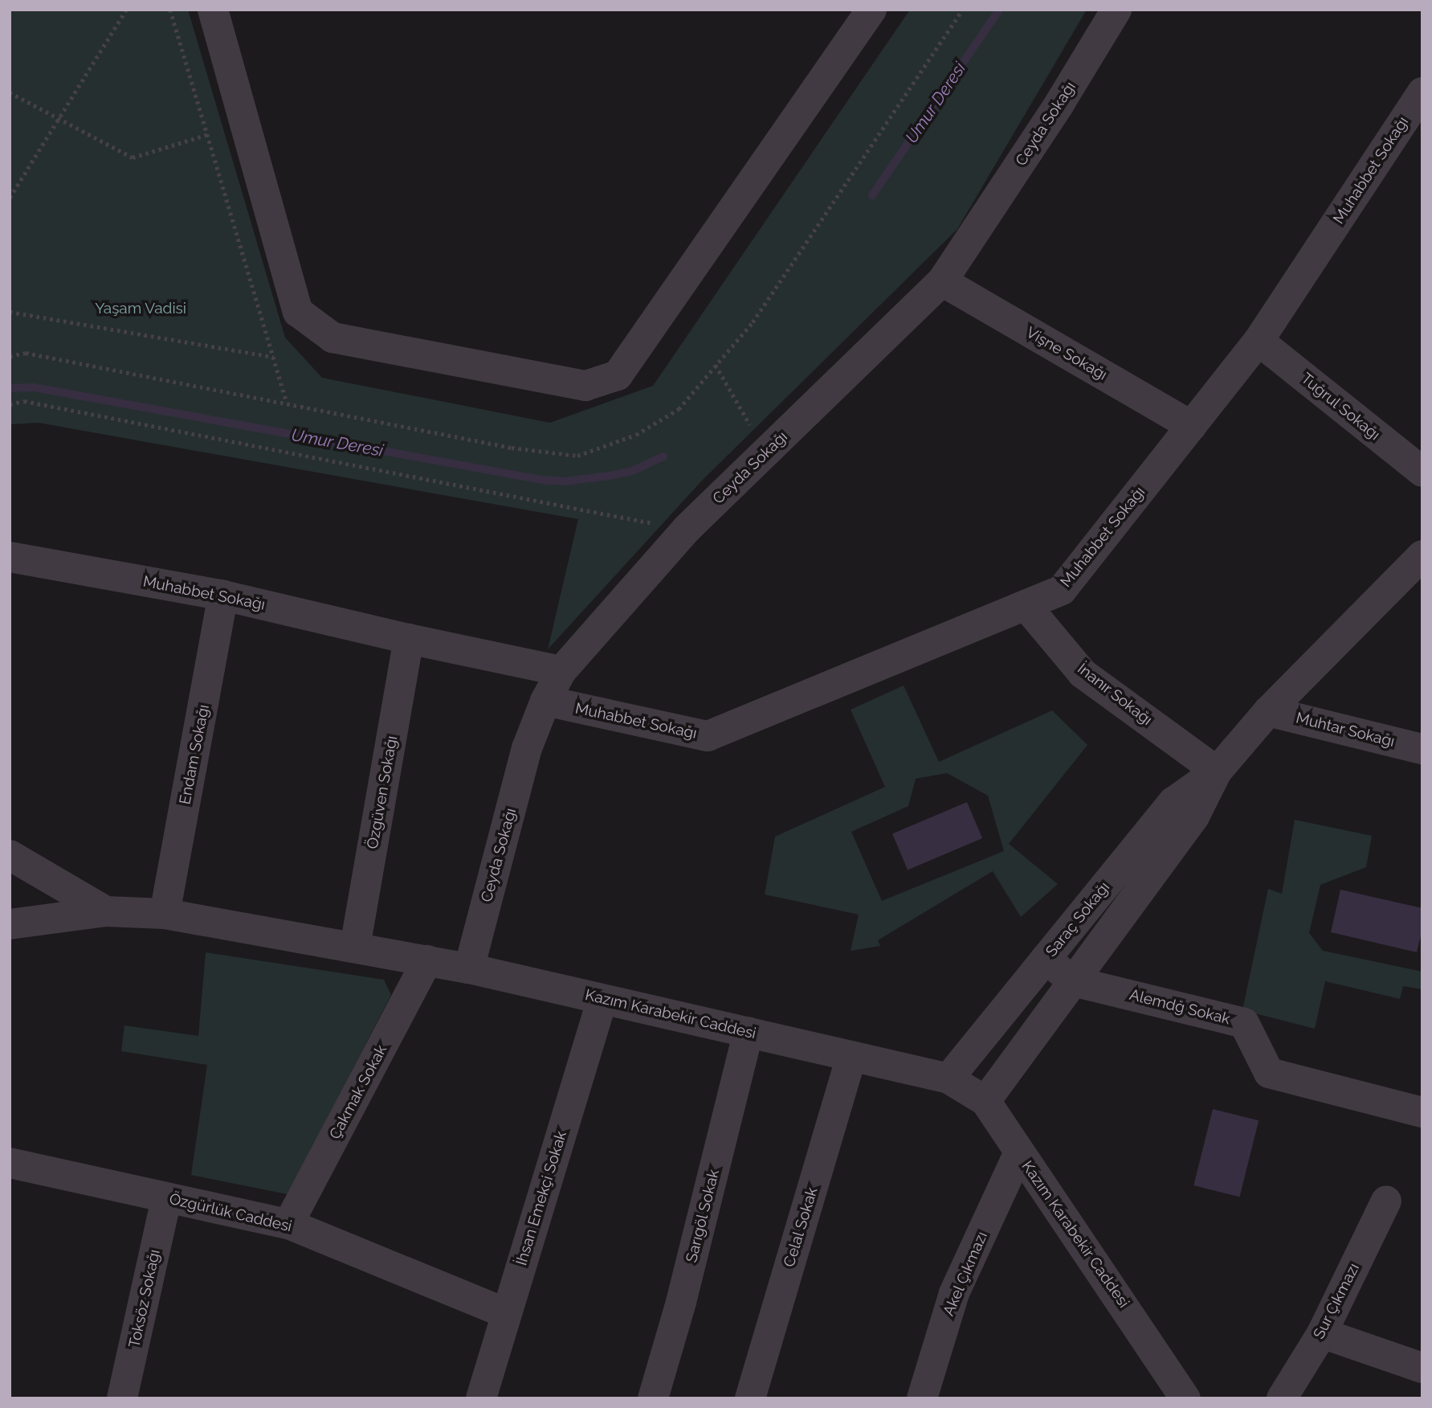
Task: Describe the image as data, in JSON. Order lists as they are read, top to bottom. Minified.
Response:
{"streets":{"street":["Ceyda Sokağı","Muhabbet Sokağı","Vişne Sokağı","Tuğrul Sokağı","İnanır Sokağı","Muhtar Sokağı","Endam Sokağı","Özgüven Sokağı","Saraç Sokağı","Alemdğ Sokak","Kazım Karabekir Caddesi","Çakmak Sokak","İhsan Emekçi Sokak","Özgürlük Caddesi","Sarıgöl Sokak","Celal Sokak","Akel Çıkmazı","Toksöz Sokağı","Sur Çıkmazı"]},"crossings":[["Ceyda Sokağı","Muhabbet Sokağı"],["Ceyda Sokağı","Vişne Sokağı"],["Ceyda Sokağı","Kazım Karabekir Caddesi"],["Muhabbet Sokağı","Vişne Sokağı"],["Muhabbet Sokağı","Tuğrul Sokağı"],["Muhabbet Sokağı","İnanır Sokağı"],["Muhabbet Sokağı","Endam Sokağı"],["Muhabbet Sokağı","Özgüven Sokağı"],["İnanır Sokağı","Saraç Sokağı"],["Muhtar Sokağı","Saraç Sokağı"],["Endam Sokağı","Kazım Karabekir Caddesi"],["Özgüven Sokağı","Kazım Karabekir Caddesi"],["Saraç Sokağı","Alemdğ Sokak"],["Saraç Sokağı","Kazım Karabekir Caddesi"],["Kazım Karabekir Caddesi","Çakmak Sokak"],["Kazım Karabekir Caddesi","İhsan Emekçi Sokak"],["Kazım Karabekir Caddesi","Sarıgöl Sokak"],["Kazım Karabekir Caddesi","Celal Sokak"],["Kazım Karabekir Caddesi","Akel Çıkmazı"],["Çakmak Sokak","Özgürlük Caddesi"],["İhsan Emekçi Sokak","Özgürlük Caddesi"],["Özgürlük Caddesi","Toksöz Sokağı"]],"water":["Umur Deresi"],"parks":["Yaşam Vadisi"]}
